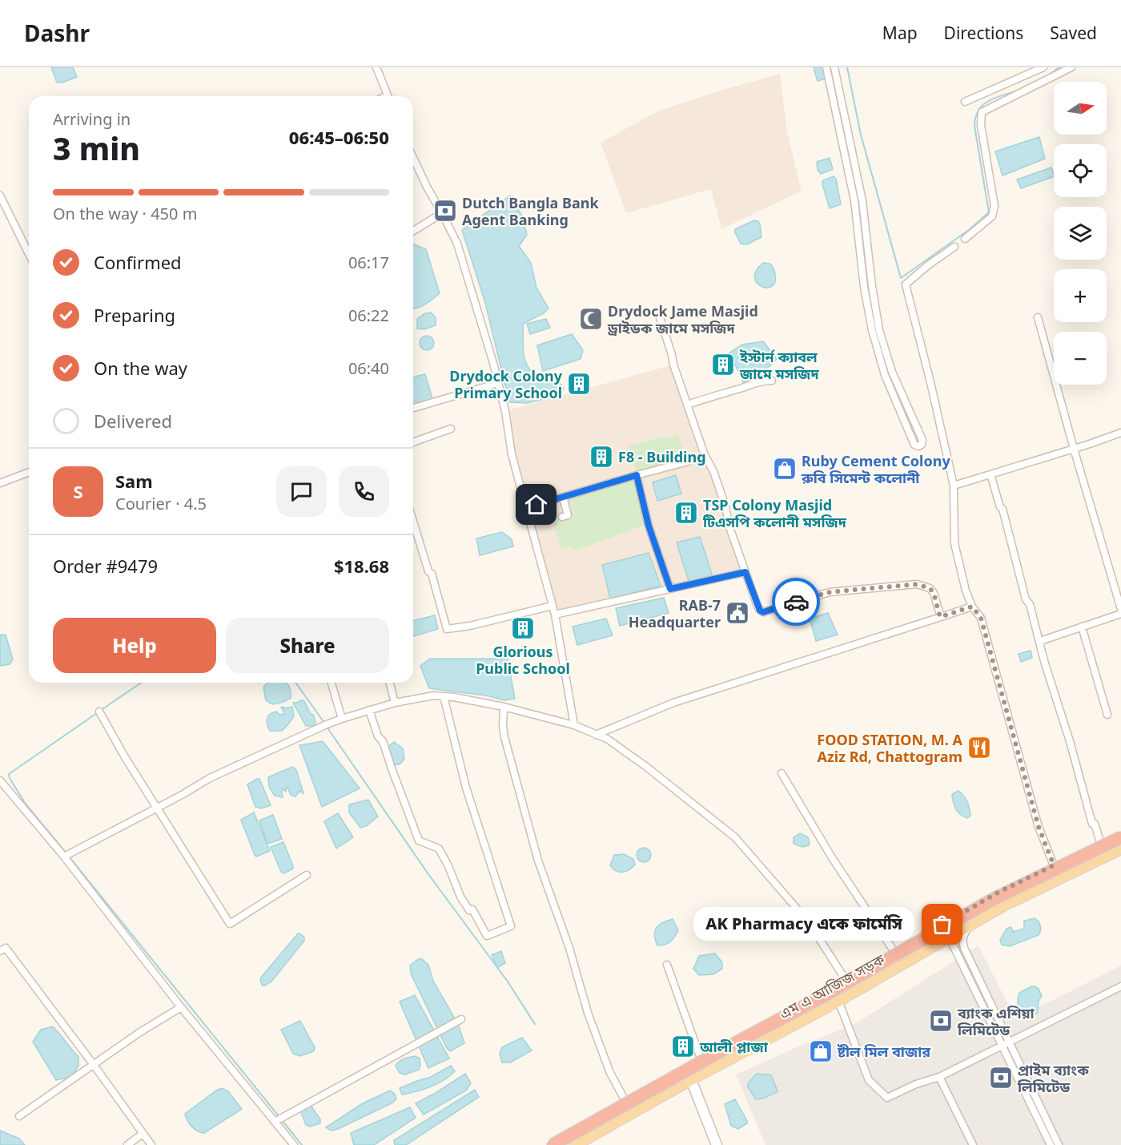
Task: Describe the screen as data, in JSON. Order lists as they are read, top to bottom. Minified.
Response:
{"streets":{"main road":["এম এ আজিজ সড়ক"]},"places":{"bank":["Dutch Bangla Bank Agent Banking","ব্যাংক এশিয়া লিমিটেড","প্রাইম ব্যাংক লিমিটেড"],"mosque":["Drydock Jame Masjid ড্রাইডক জামে মসজিদ"],"building":["ইস্টার্ন ক্যাবল জামে মসজিদ","Drydock Colony Primary School","F8 - Building","TSP Colony Masjid টিএসপি কলোনী মসজিদ","Glorious Public School","আলী প্লাজা"],"shop":["Ruby Cement Colony রুবি সিমেন্ট কলোনী","ষ্টীল মিল বাজার"],"public building":["RAB-7 Headquarter"],"restaurant":["FOOD STATION, M. A Aziz Rd, Chattogram"],"other":["AK Pharmacy একে ফার্মেসি"]},"north":"right","page":{"header":"Dashr","nav":["Map","Directions","Saved"],"map_buttons":["+","−"],"heading":["3 min","Arriving in","06:45–06:50"],"panel":["Sam","Courier · 4.5","Order #9479","$18.68"],"bar":"On the way · 450 m","list":[["Confirmed","06:17"],["Preparing","06:22"],["On the way","06:40"],"Delivered"],"round":"S","buttons":["Help","Share"],"bubble":"AK Pharmacy একে ফার্মেসি"}}
